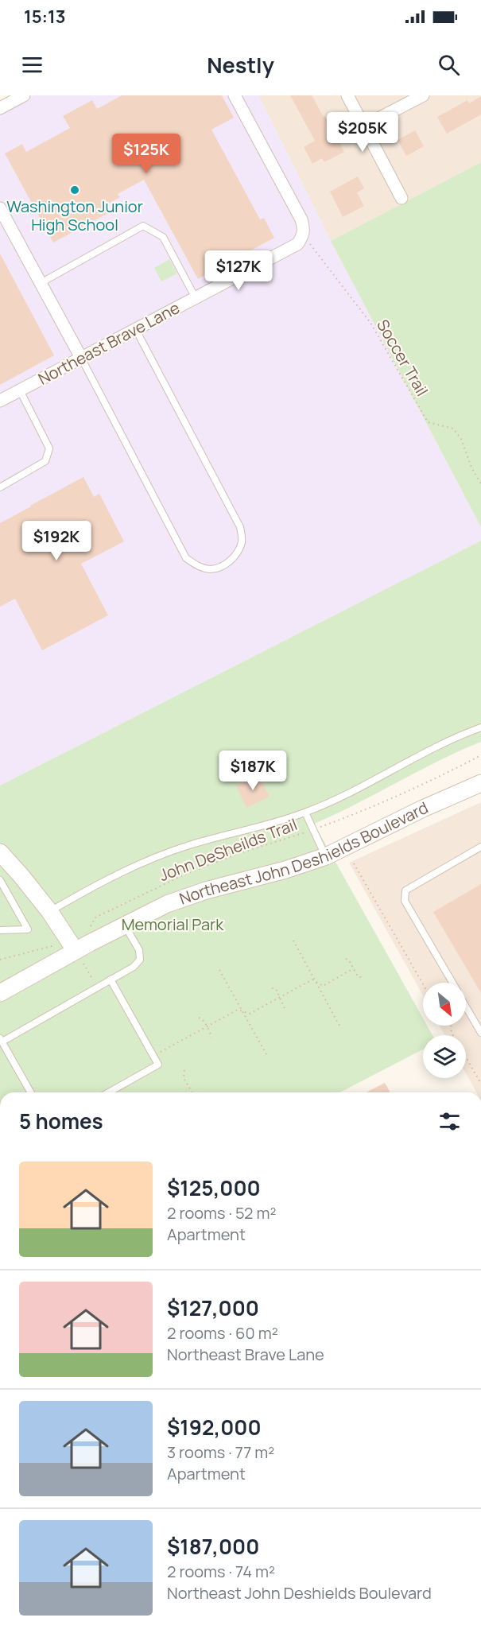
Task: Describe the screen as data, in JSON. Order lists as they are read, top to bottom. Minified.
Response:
{"streets":{"street":["Northeast Brave Lane","Northeast John Deshields Boulevard"],"path":["Soccer Trail","John DeSheilds Trail"]},"crossings":[["Northeast Brave Lane","Soccer Trail"]],"parks":["Memorial Park"],"places":["Washington Junior High School"],"north":"bottom right","page":{"status":"15:13","header":"Nestly","price":["$205K","$125K","$127K","$192K","$187K"],"heading":"5 homes","list":[{"name":"$125,000","note":"2 rooms · 52 m² · Apartment"},{"name":"$127,000","note":"2 rooms · 60 m² · Northeast Brave Lane"},{"name":"$192,000","note":"3 rooms · 77 m² · Apartment"},{"name":"$187,000","note":"2 rooms · 74 m² · Northeast John Deshields Boulevard"}]}}
